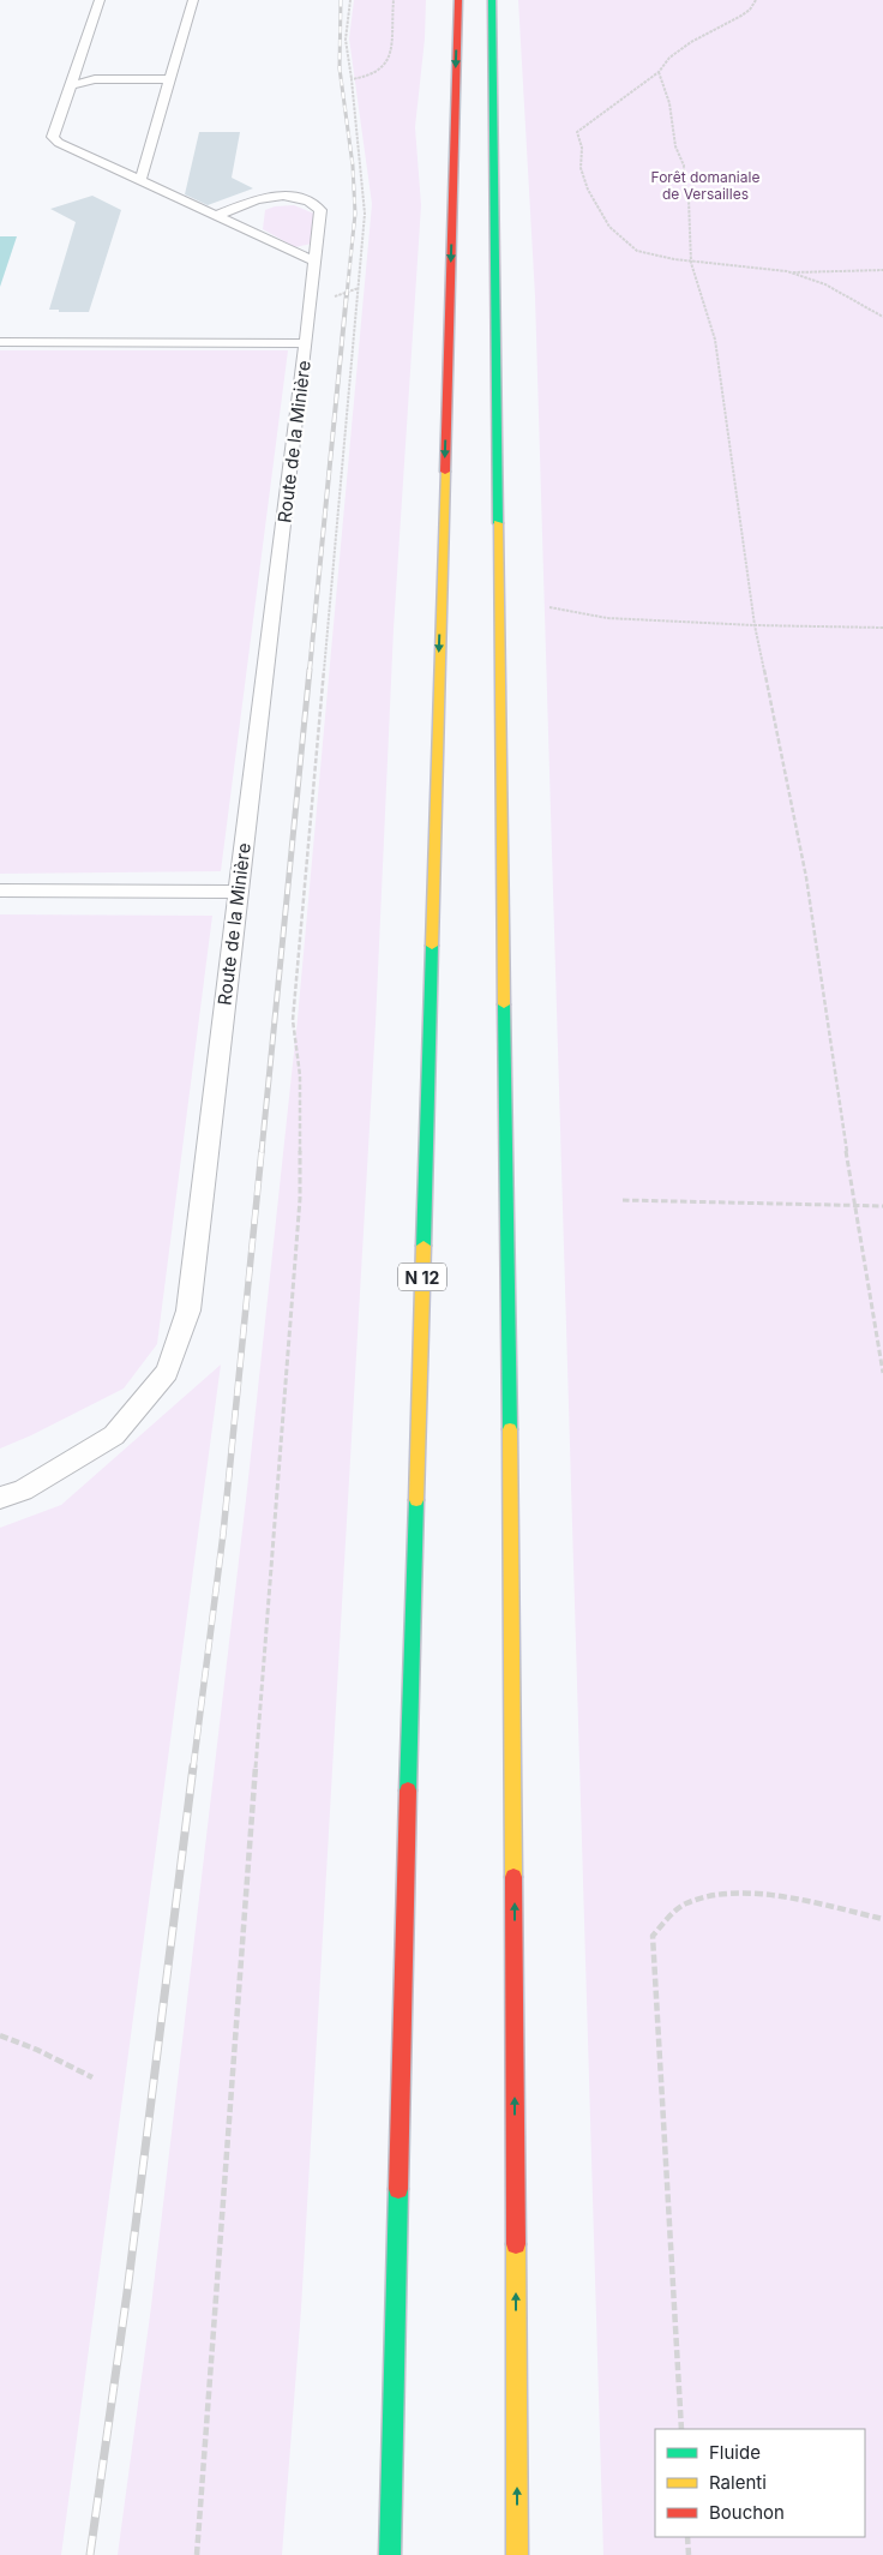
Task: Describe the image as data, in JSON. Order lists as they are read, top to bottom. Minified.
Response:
{"streets":{"highway":["N 12"],"lane":["Route de la Minière"]},"parks":["Forêt domaniale de Versailles"],"legend":["Fluide","Ralenti","Bouchon"]}
